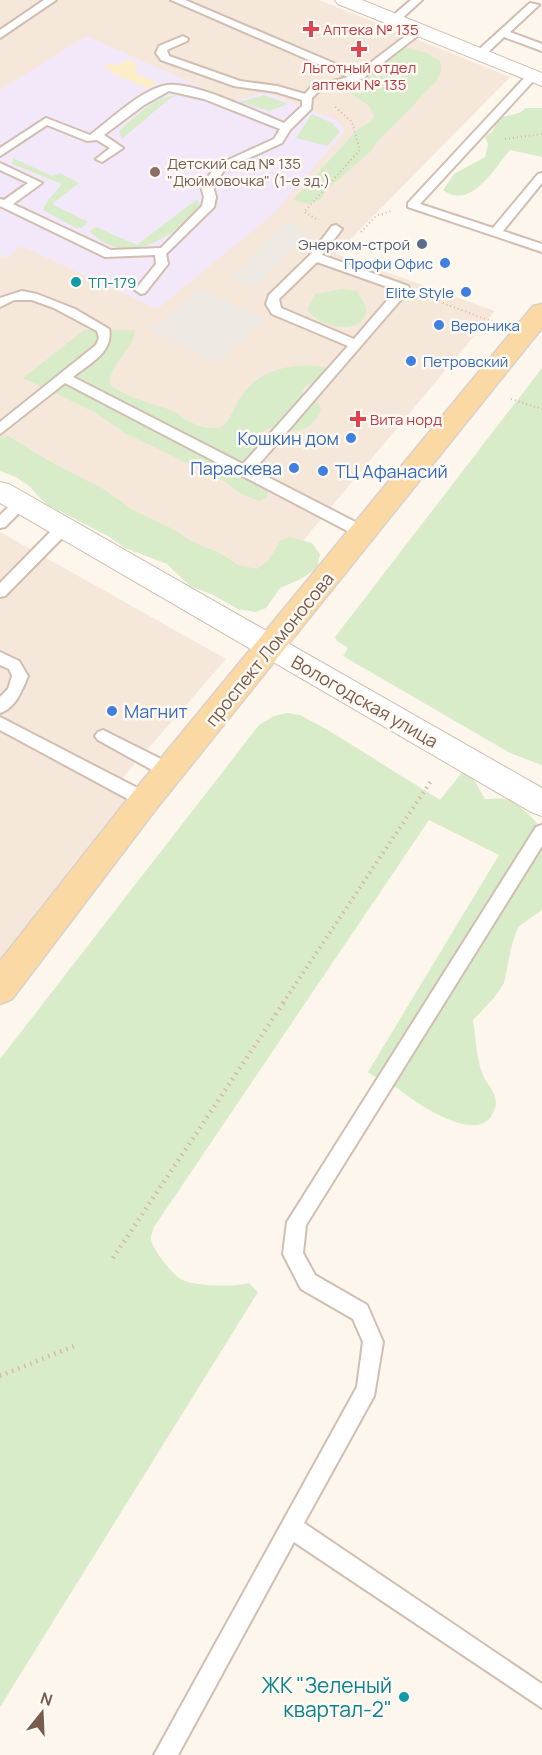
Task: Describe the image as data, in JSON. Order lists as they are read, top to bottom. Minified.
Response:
{"streets":{"main road":["проспект Ломоносова"],"street":["Вологодская улица"]},"crossings":[["проспект Ломоносова","Вологодская улица"]],"places":{"health":["Аптека № 135","Льготный отдел аптеки № 135","Вита норд"],"other":["Детский сад № 135 \"Дюймовочка\" (1-е зд.)","Энерком-строй","Профи Офис","ТП-179","Elite Style","Вероника","Петровский","Кошкин дом","Параскева","ТЦ Афанасий","Магнит","ЖК \"Зеленый квартал-2\""]},"north":"top"}
